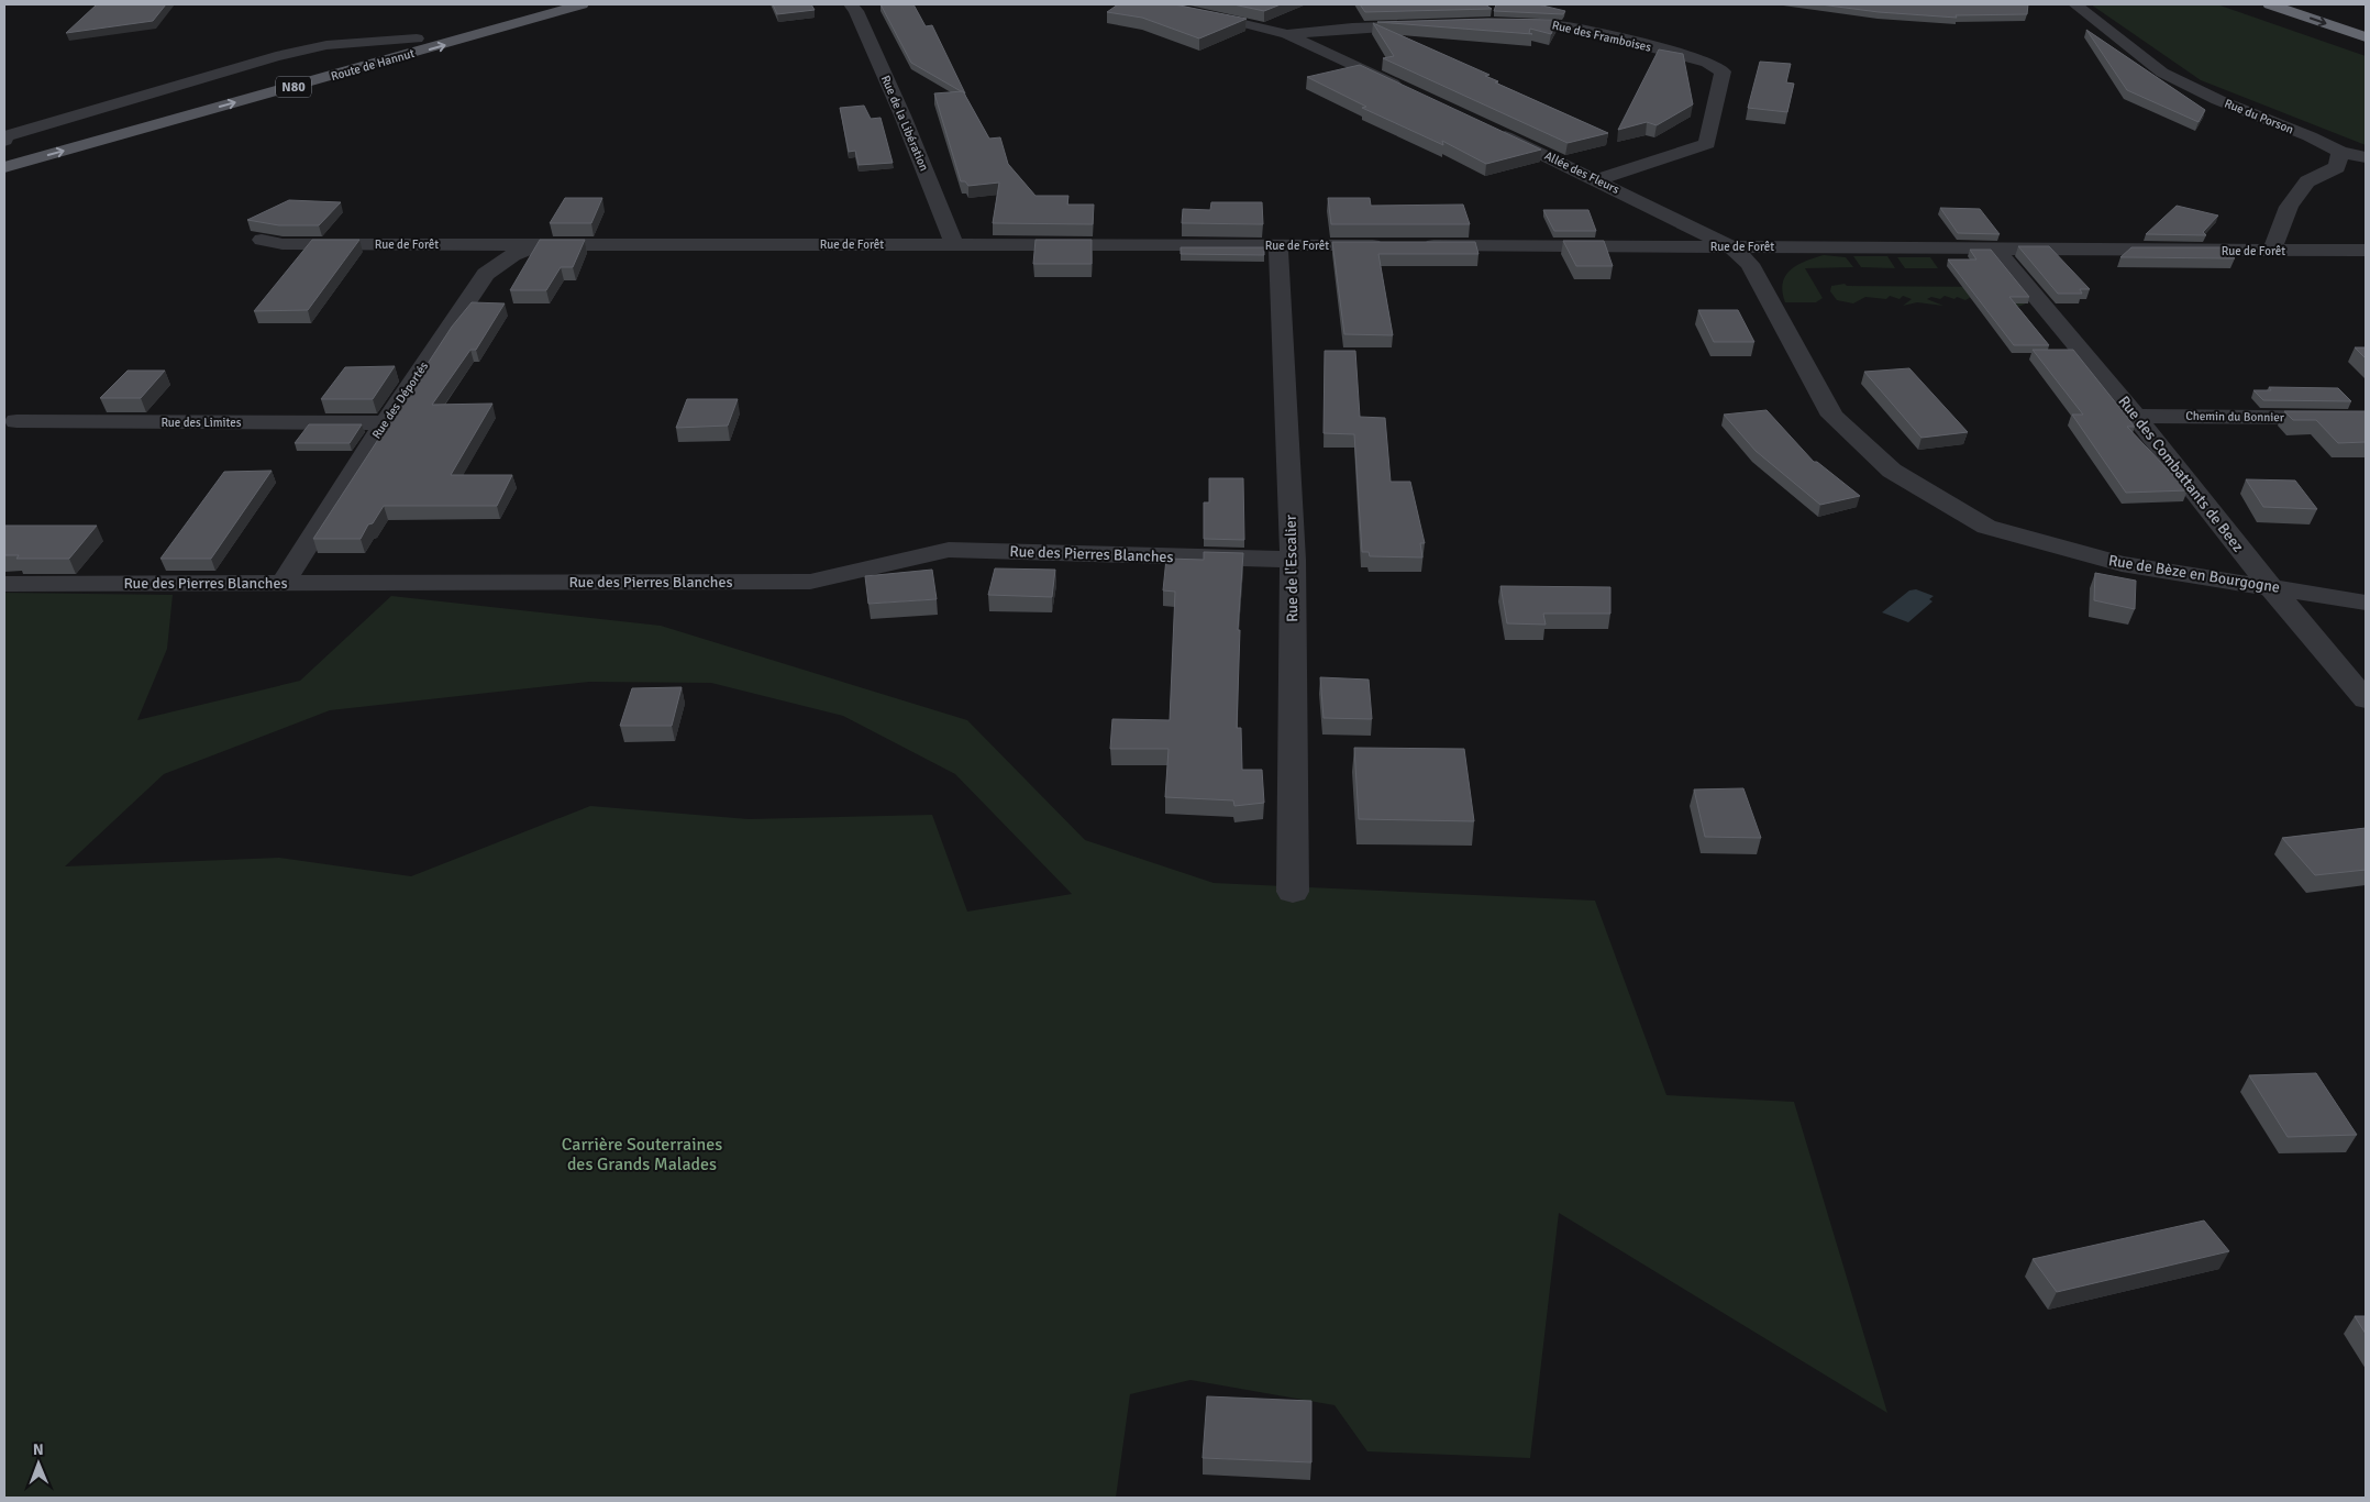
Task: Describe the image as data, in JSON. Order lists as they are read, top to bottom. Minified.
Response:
{"streets":{"main road":["Route de Hannut","N80"],"street":["Rue des Framboises","Rue du Porson","Rue de la Libération","Allée des Fleurs","Rue de Forêt","Rue des Déportés","Chemin du Bonnier","Rue des Limites","Rue des Combattants de Beez","Rue des Pierres Blanches","Rue de l'Escalier","Rue de Bèze en Bourgogne"]},"crossings":[["Rue des Framboises","Allée des Fleurs"],["Rue de la Libération","Rue de Forêt"],["Allée des Fleurs","Rue de Forêt"],["Allée des Fleurs","Rue de Bèze en Bourgogne"],["Rue de Forêt","Rue des Déportés"],["Rue de Forêt","Rue des Combattants de Beez"],["Rue de Forêt","Rue de l'Escalier"],["Rue de Forêt","Rue de Bèze en Bourgogne"],["Rue des Déportés","Rue des Limites"],["Rue des Déportés","Rue des Pierres Blanches"],["Chemin du Bonnier","Rue des Combattants de Beez"],["Rue des Combattants de Beez","Rue de Bèze en Bourgogne"],["Rue des Pierres Blanches","Rue de l'Escalier"]],"one_way":["Route de Hannut"],"parks":["Carrière Souterraines des Grands Malades"],"north":"top"}
